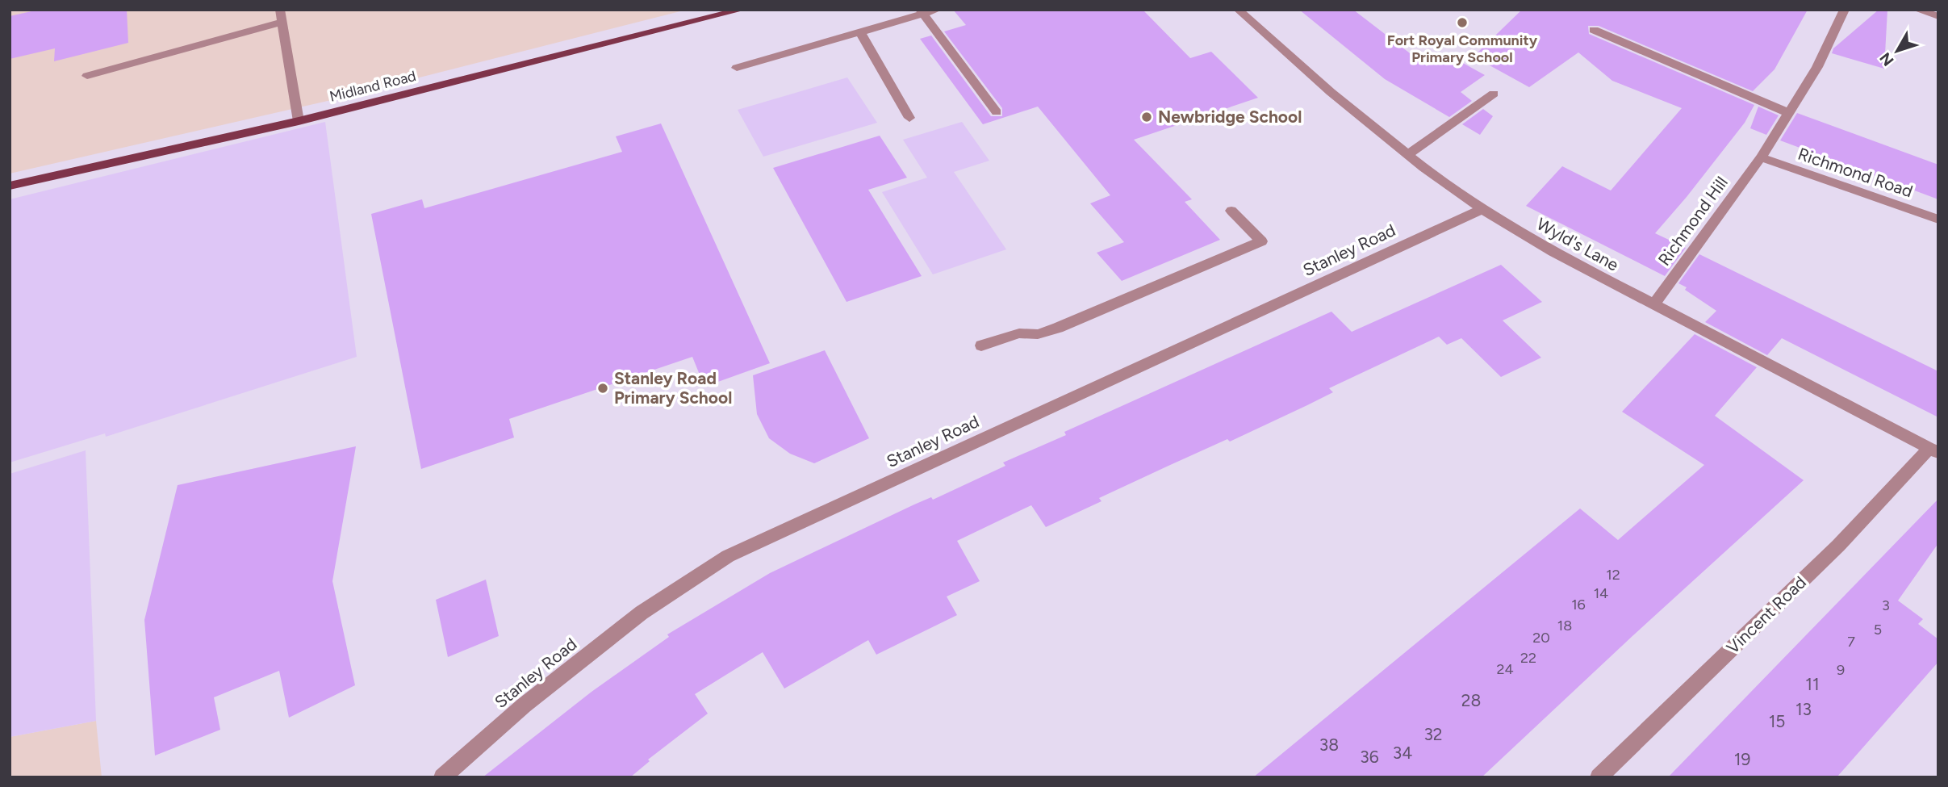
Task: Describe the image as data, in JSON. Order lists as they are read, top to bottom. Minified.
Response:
{"streets":{"main road":["Midland Road"],"street":["Richmond Road","Richmond Hill","Wyld's Lane","Stanley Road","Vincent Road"]},"crossings":[["Richmond Road","Richmond Hill"],["Richmond Hill","Wyld's Lane"],["Wyld's Lane","Stanley Road"],["Wyld's Lane","Vincent Road"]],"places":["Fort Royal Community Primary School","Newbridge School","Stanley Road Primary School"],"house_numbers":["12","14","16","3","18","5","20","7","22","24","9","11","28","13","15","32","38","34","36","19"],"north":"bottom left"}
